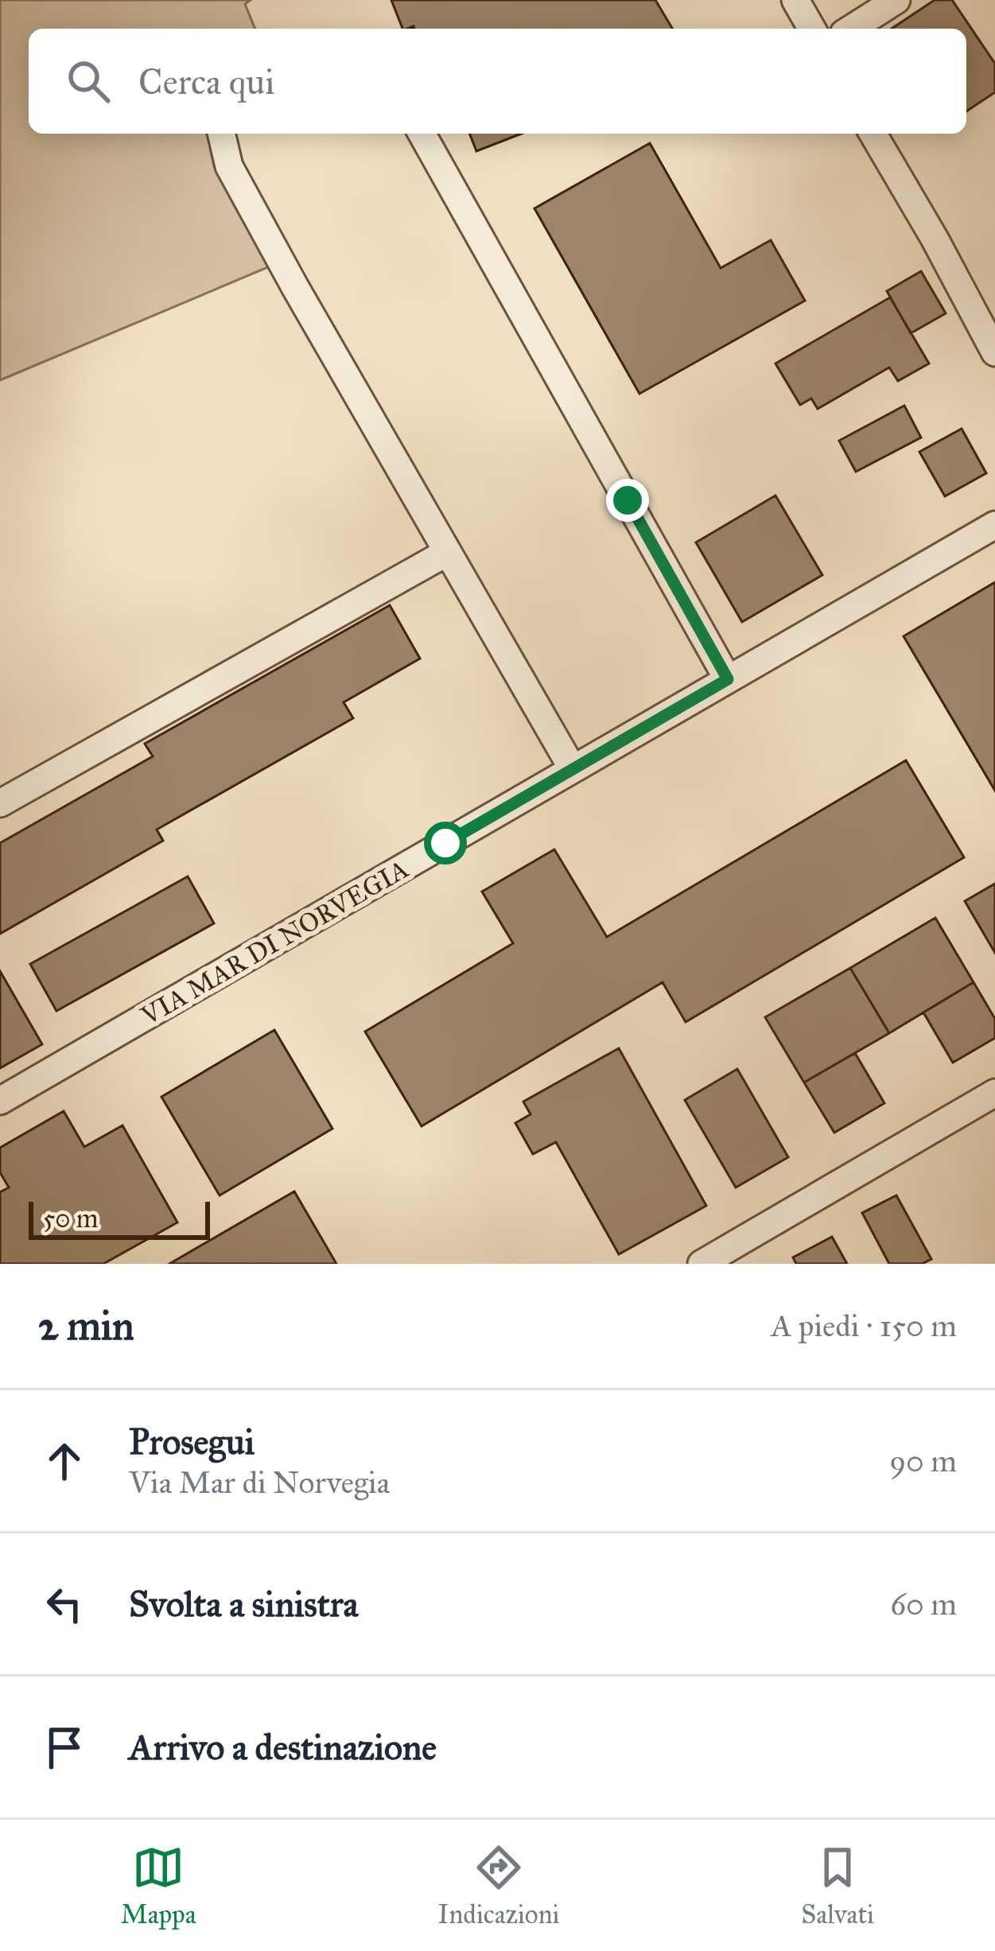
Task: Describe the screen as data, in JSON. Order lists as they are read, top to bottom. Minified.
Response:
{"streets":{"street":["VIA MAR DI NORVEGIA"]},"scale_bar":"50 m","page":{"search":"Cerca qui","scale":"50 m","heading":["2 min","A piedi · 150 m"],"list":[["Prosegui","Via Mar di Norvegia","90 m"],["Svolta a sinistra","60 m"],"Arrivo a destinazione"],"nav":["Mappa","Indicazioni","Salvati"]}}
